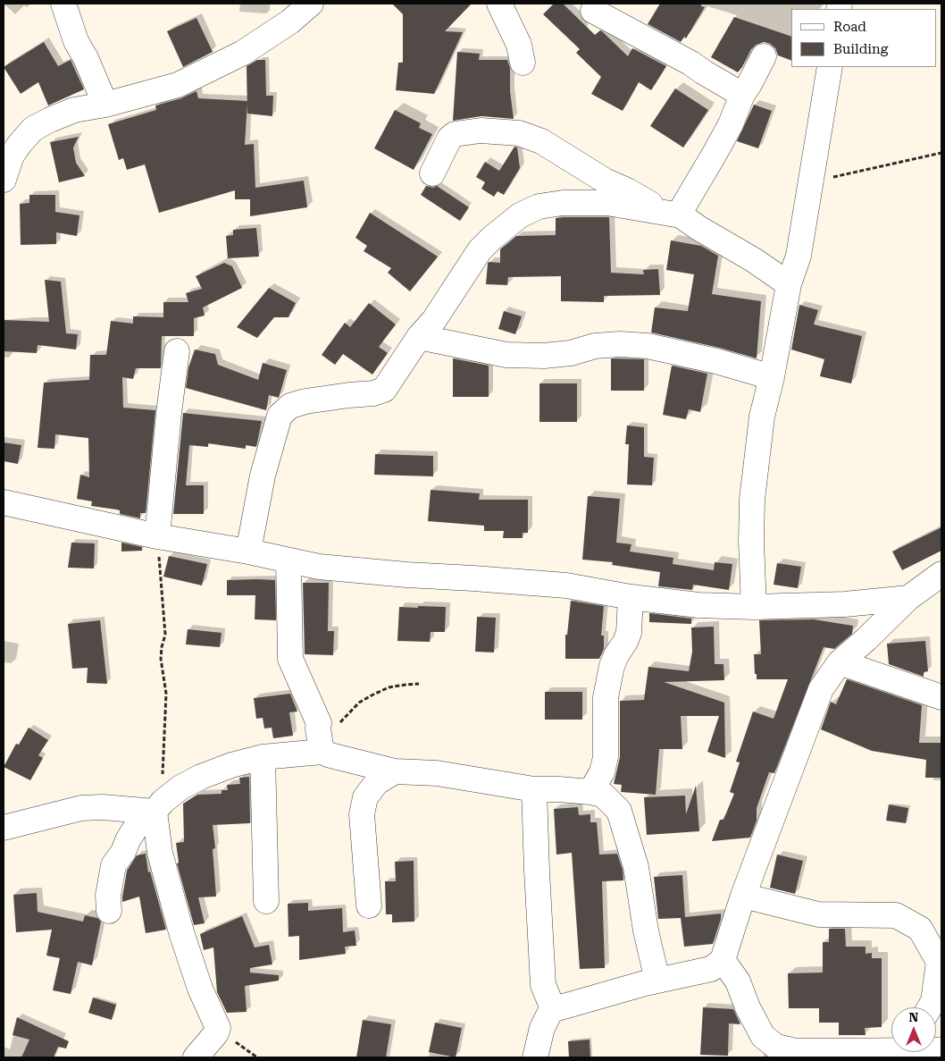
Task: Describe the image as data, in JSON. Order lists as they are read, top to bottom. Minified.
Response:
{"legend":["Road","Building"],"north":"top"}
